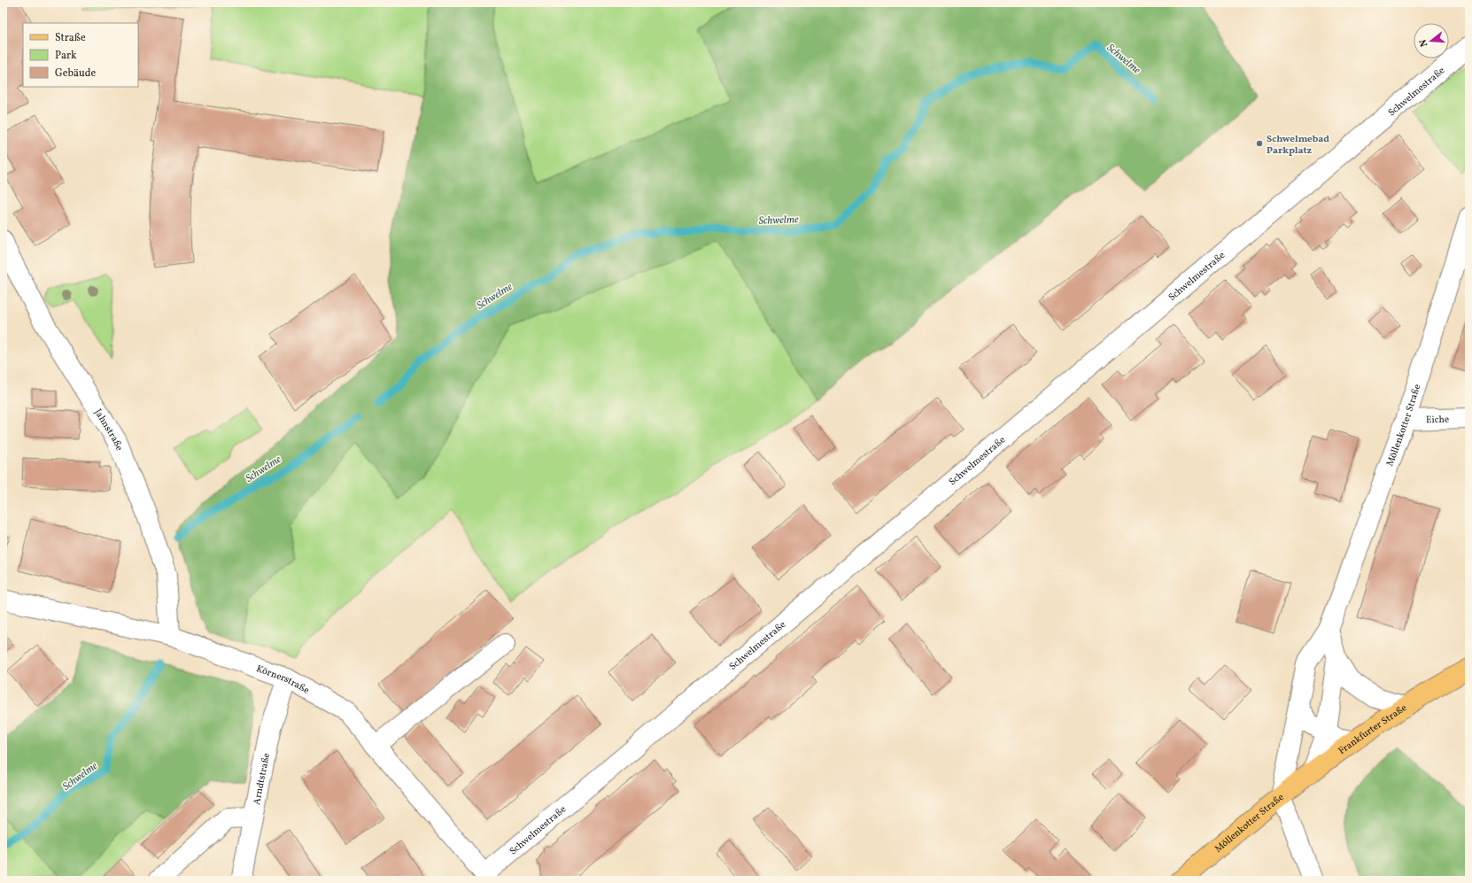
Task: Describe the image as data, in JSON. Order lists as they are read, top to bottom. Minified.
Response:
{"streets":{"main road":["Möllenkotter Straße","Frankfurter Straße"],"street":["Schwelmestraße","Eiche","Jahnstraße","Körnerstraße","Arndtstraße"]},"crossings":[["Schwelmestraße","Körnerstraße"],["Eiche","Möllenkotter Straße"],["Möllenkotter Straße","Frankfurter Straße"],["Jahnstraße","Körnerstraße"],["Körnerstraße","Arndtstraße"]],"water":["Schwelme"],"places":["Schwelmebad Parkplatz"],"legend":["Straße","Park","Gebäude"],"north":"left"}
